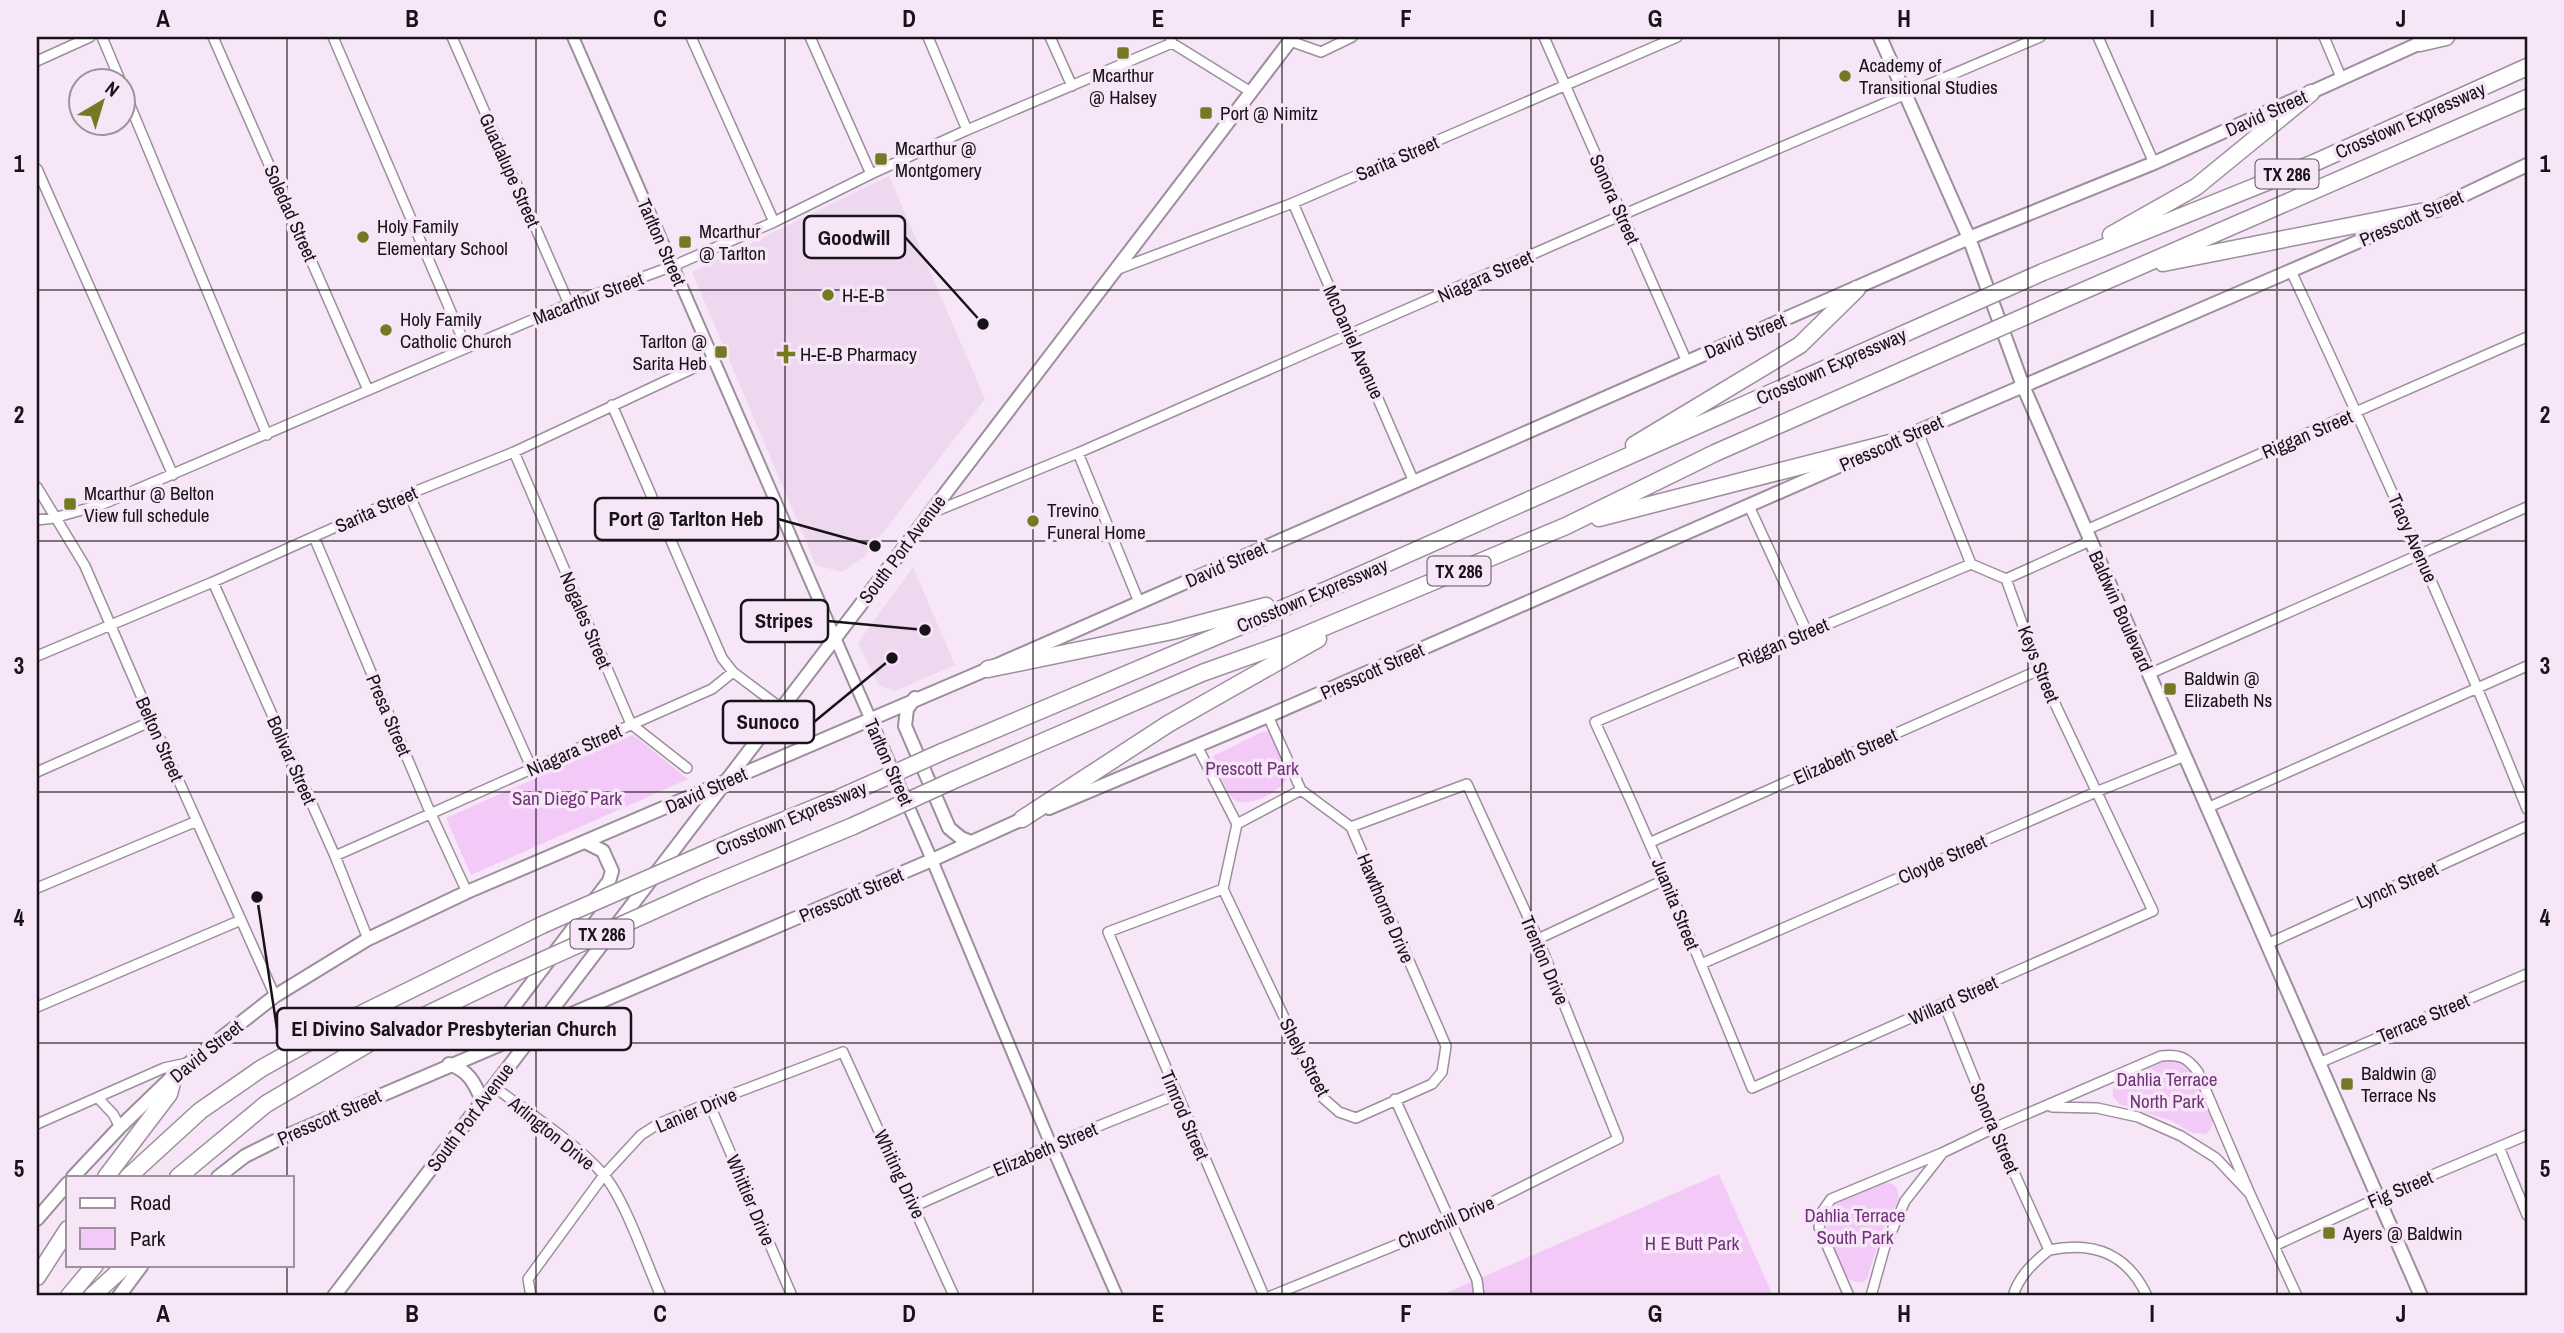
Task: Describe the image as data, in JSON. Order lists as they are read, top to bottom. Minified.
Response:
{"streets":{"highway":["Crosstown Expressway","TX 286"],"main road":["David Street","Presscott Street","South Port Avenue","Baldwin Boulevard"],"street":["Sarita Street","Guadalupe Street","Sonora Street","Soledad Street","Tarlton Street","Niagara Street","Macarthur Street","McDaniel Avenue","Riggan Street","Tracy Avenue","Nogales Street","Keys Street","Presa Street","Belton Street","Elizabeth Street","Bolivar Street","Cloyde Street","Lynch Street","Juanita Street","Hawthorne Drive","Trenton Drive","Willard Street","Terrace Street","Shely Street","Lanier Drive","Timrod Street","Arlington Drive","Whiting Drive","Fig Street","Whittier Drive","Churchill Drive"]},"crossings":[["David Street","Sonora Street"],["David Street","Tarlton Street"],["David Street","McDaniel Avenue"],["David Street","South Port Avenue"],["David Street","Baldwin Boulevard"],["David Street","Presa Street"],["David Street","Belton Street"],["David Street","Bolivar Street"],["Sarita Street","Sonora Street"],["Sarita Street","Tarlton Street"],["Sarita Street","McDaniel Avenue"],["Sarita Street","South Port Avenue"],["Sarita Street","Nogales Street"],["Sarita Street","Presa Street"],["Sarita Street","Belton Street"],["Sarita Street","Bolivar Street"],["Guadalupe Street","Macarthur Street"],["Sonora Street","Niagara Street"],["Sonora Street","Willard Street"],["Soledad Street","Macarthur Street"],["Presscott Street","Tarlton Street"],["Presscott Street","Tracy Avenue"],["Presscott Street","South Port Avenue"],["Presscott Street","Baldwin Boulevard"],["Tarlton Street","Macarthur Street"],["Tarlton Street","South Port Avenue"],["Tarlton Street","Elizabeth Street"],["Niagara Street","McDaniel Avenue"],["Niagara Street","South Port Avenue"],["Niagara Street","Baldwin Boulevard"],["Niagara Street","Nogales Street"],["Niagara Street","Presa Street"],["Niagara Street","Bolivar Street"],["Macarthur Street","Belton Street"],["Riggan Street","Tracy Avenue"],["Riggan Street","Baldwin Boulevard"],["Riggan Street","Keys Street"],["Riggan Street","Juanita Street"],["South Port Avenue","Arlington Drive"],["Baldwin Boulevard","Cloyde Street"],["Baldwin Boulevard","Lynch Street"],["Baldwin Boulevard","Terrace Street"],["Baldwin Boulevard","Fig Street"],["Keys Street","Elizabeth Street"],["Keys Street","Cloyde Street"],["Keys Street","Willard Street"],["Elizabeth Street","Juanita Street"],["Elizabeth Street","Timrod Street"],["Elizabeth Street","Whiting Drive"],["Cloyde Street","Juanita Street"],["Juanita Street","Willard Street"],["Hawthorne Drive","Trenton Drive"],["Hawthorne Drive","Shely Street"],["Trenton Drive","Churchill Drive"],["Shely Street","Timrod Street"],["Lanier Drive","Arlington Drive"],["Lanier Drive","Whiting Drive"],["Lanier Drive","Whittier Drive"]],"parks":["Prescott Park","San Diego Park","Dahlia Terrace North Park","Dahlia Terrace South Park","H E Butt Park"],"places":{"transit":["Mcarthur @ Halsey","Port @ Nimitz","Mcarthur @ Montgomery","Mcarthur @ Tarlton","Tarlton @ Sarita Heb","Mcarthur @ Belton View full schedule","Baldwin @ Elizabeth Ns","Baldwin @ Terrace Ns","Ayers @ Baldwin"],"other":["Academy of Transitional Studies","Holy Family Elementary School","H-E-B","Goodwill","Holy Family Catholic Church","Trevino Funeral Home","Port @ Tarlton Heb","Stripes","Sunoco","El Divino Salvador Presbyterian Church"],"health":["H-E-B Pharmacy"]},"legend":["Road","Park"],"north":"top right","grid":{"columns":["A","B","C","D","E","F","G","H","I","J"],"rows":["1","2","3","4","5"]}}
